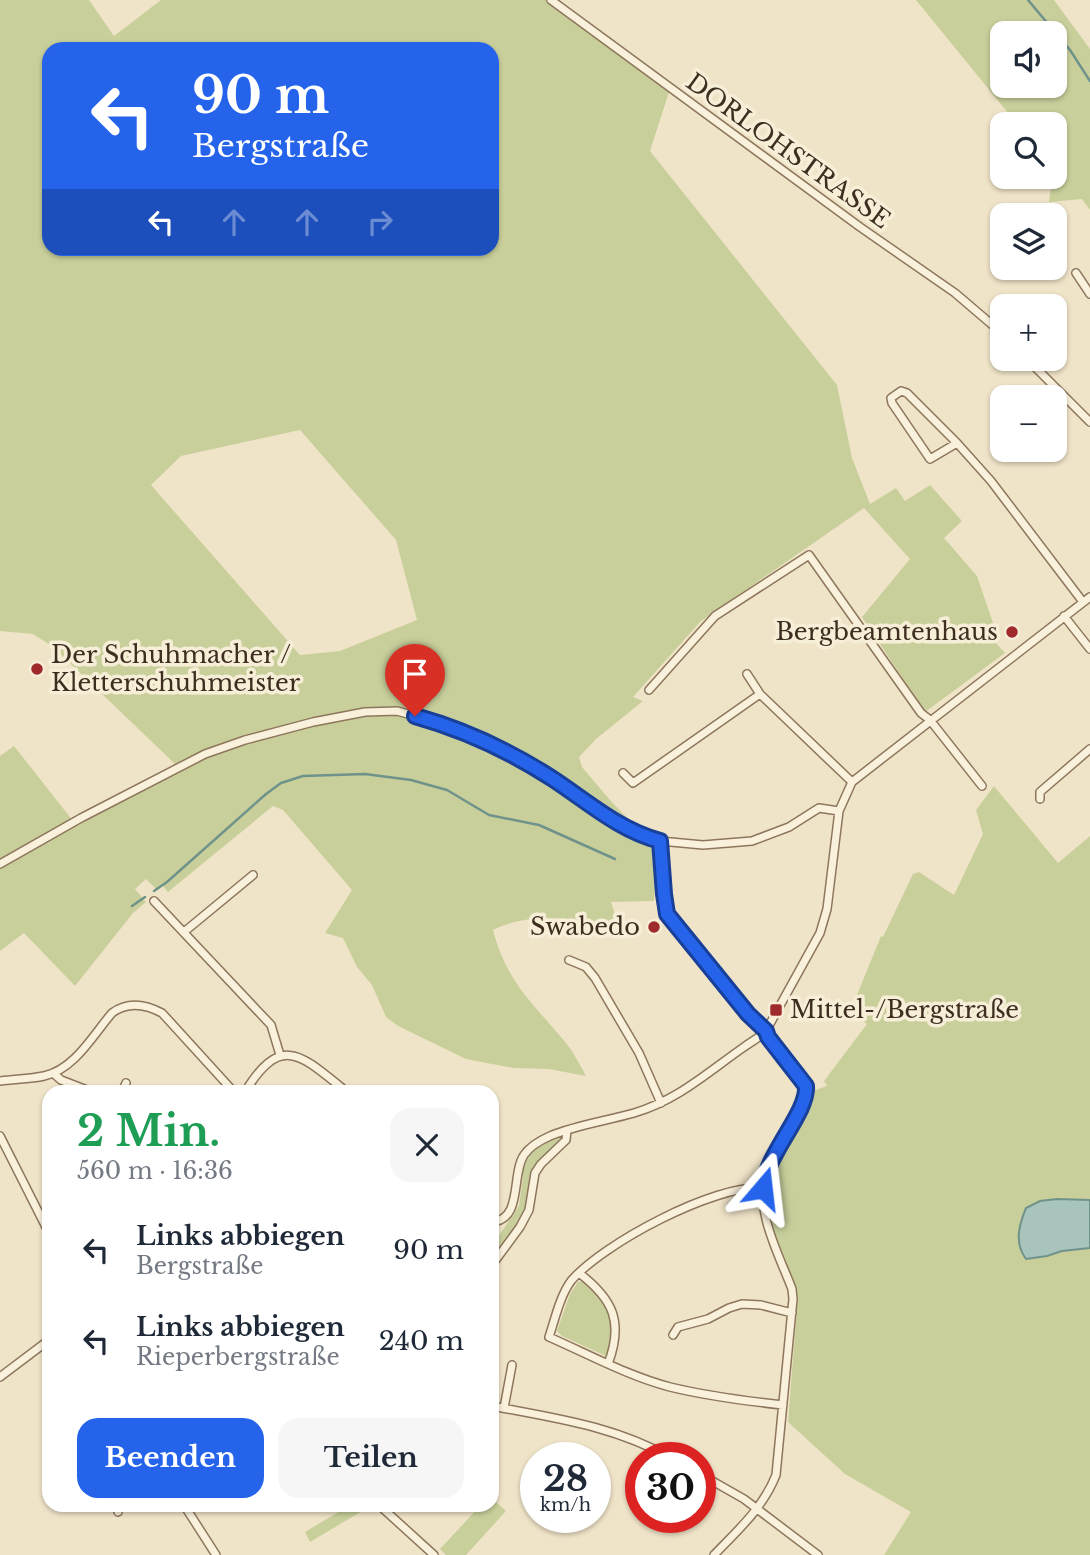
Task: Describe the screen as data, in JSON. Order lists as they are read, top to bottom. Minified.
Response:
{"streets":{"street":["DORLOHSTRASSE"]},"places":{"other":["Bergbeamtenhaus","Der Schuhmacher / Kletterschuhmeister","Swabedo"],"transit":["Mittel-/Bergstraße"]},"page":{"map_buttons":["+","−"],"turn":["90 m","Bergstraße"],"heading":["2 Min.","560 m · 16:36"],"list":[{"name":"Links abbiegen","note":"Bergstraße","value":"90 m"},{"name":"Links abbiegen","note":"Rieperbergstraße","value":"240 m"}],"buttons":["Beenden","Teilen"],"speed":"28 km/h","limit":"30"}}
